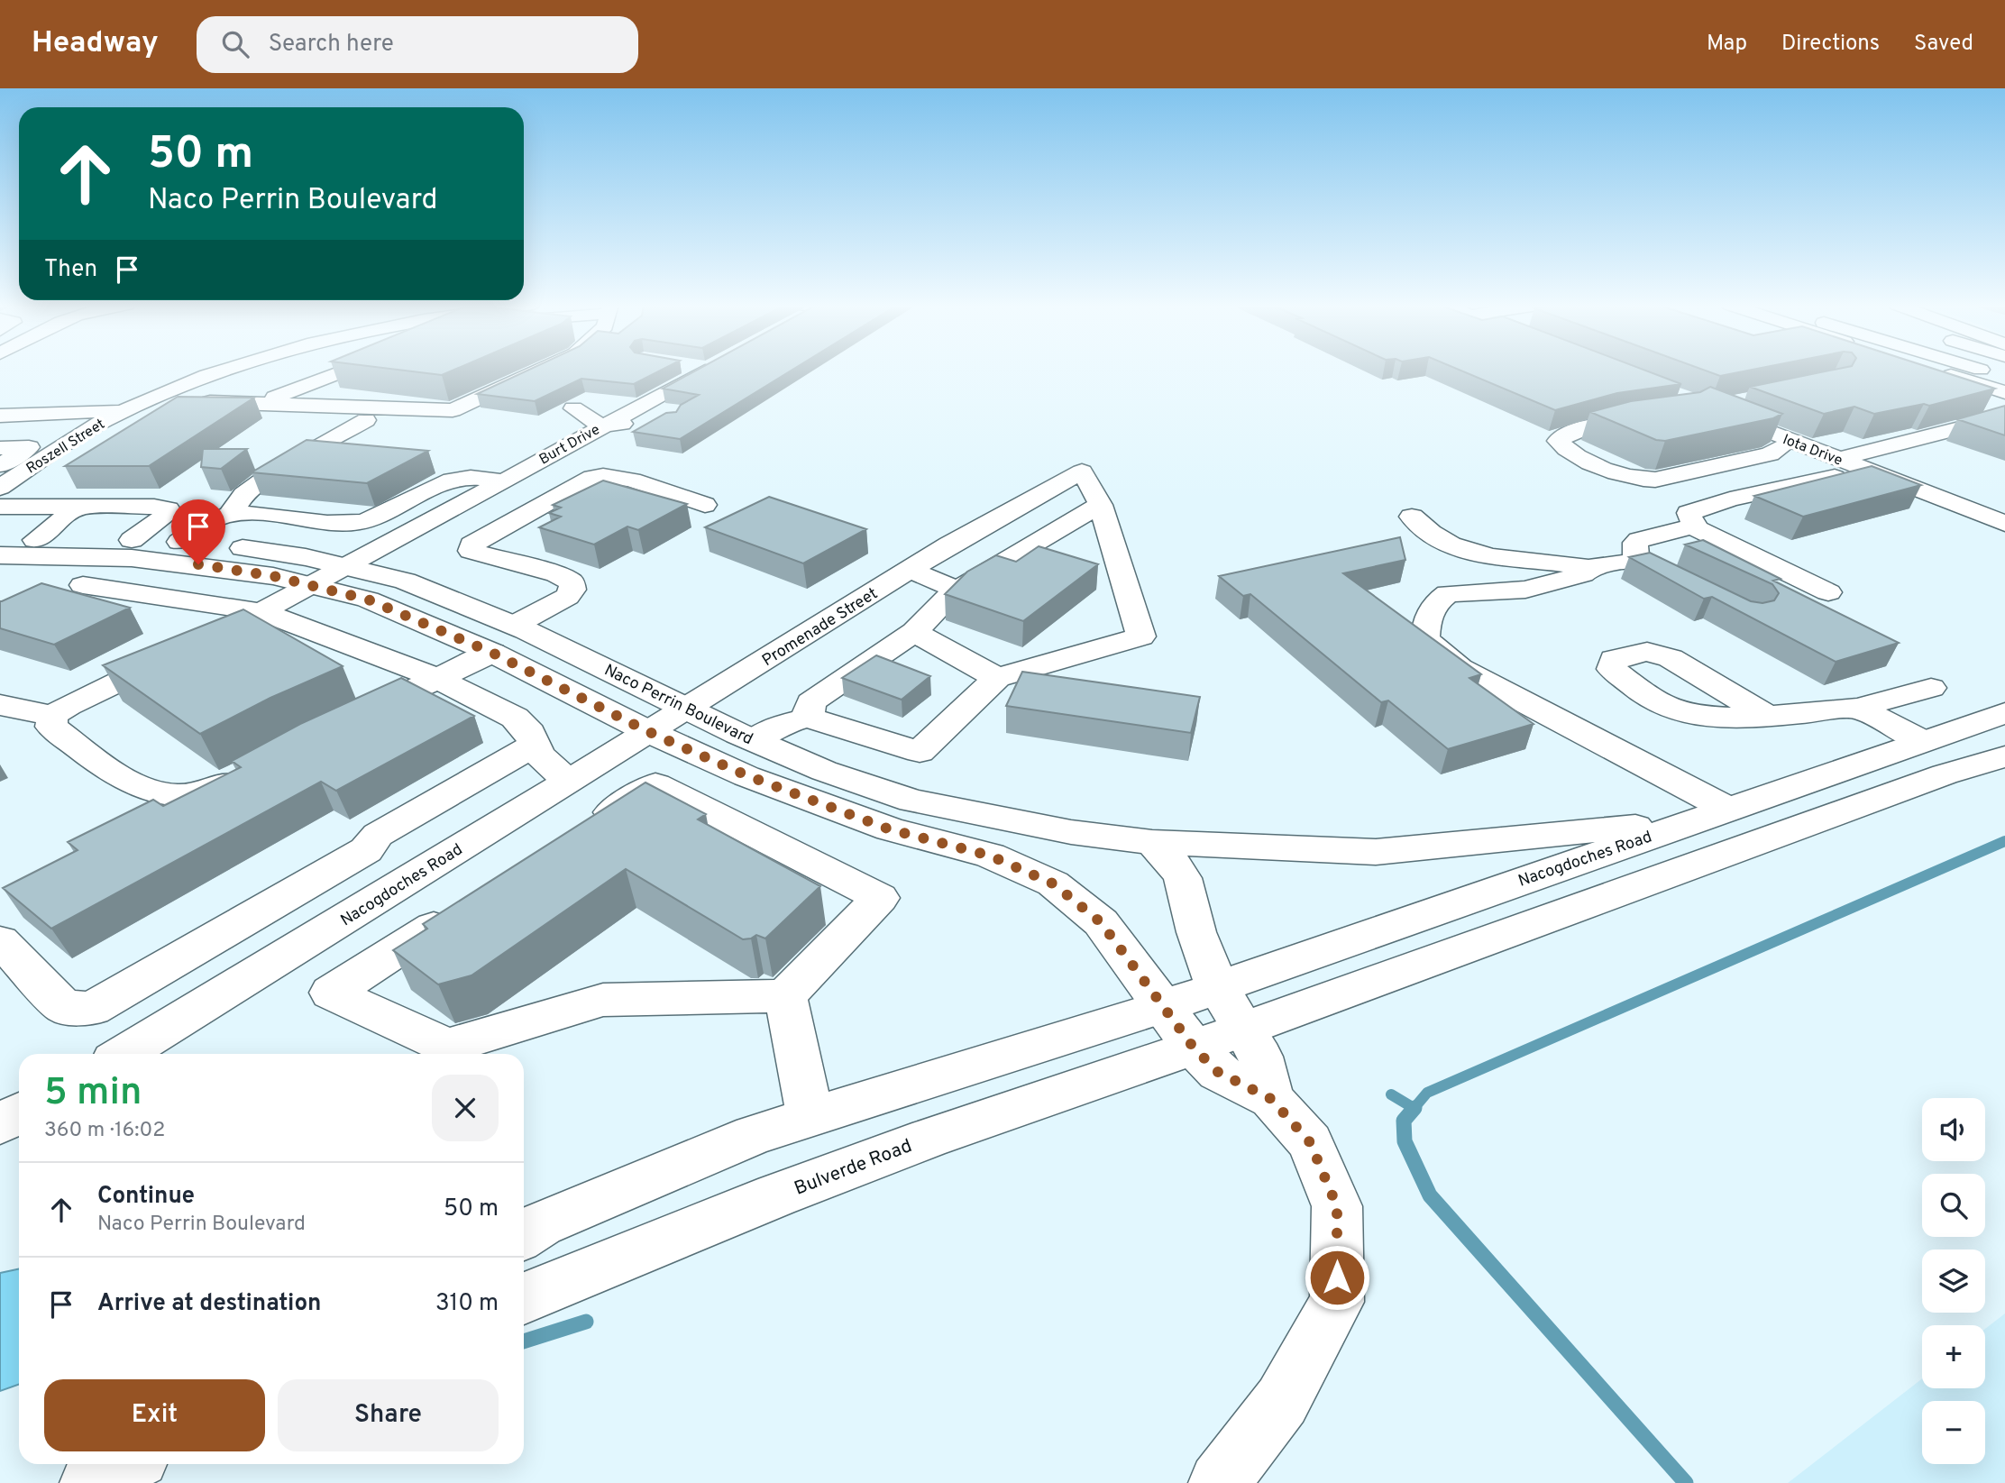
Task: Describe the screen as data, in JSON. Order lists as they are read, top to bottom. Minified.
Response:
{"streets":{"main road":["Burt Drive","Roszell Street","Iota Drive","Promenade Street","Naco Perrin Boulevard","Nacogdoches Road","Bulverde Road"]},"crossings":[["Burt Drive","Naco Perrin Boulevard"],["Promenade Street","Naco Perrin Boulevard"],["Promenade Street","Nacogdoches Road"],["Naco Perrin Boulevard","Nacogdoches Road"]],"page":{"header":"Headway","search":"Search here","nav":["Map","Directions","Saved"],"turn":["50 m","Naco Perrin Boulevard"],"then":"Then","heading":["5 min","360 m · 16:02"],"map_buttons":["+","−"],"list":[{"name":"Continue","note":"Naco Perrin Boulevard","value":"50 m"},{"name":"Arrive at destination","value":"310 m"}],"buttons":["Exit","Share"]}}
